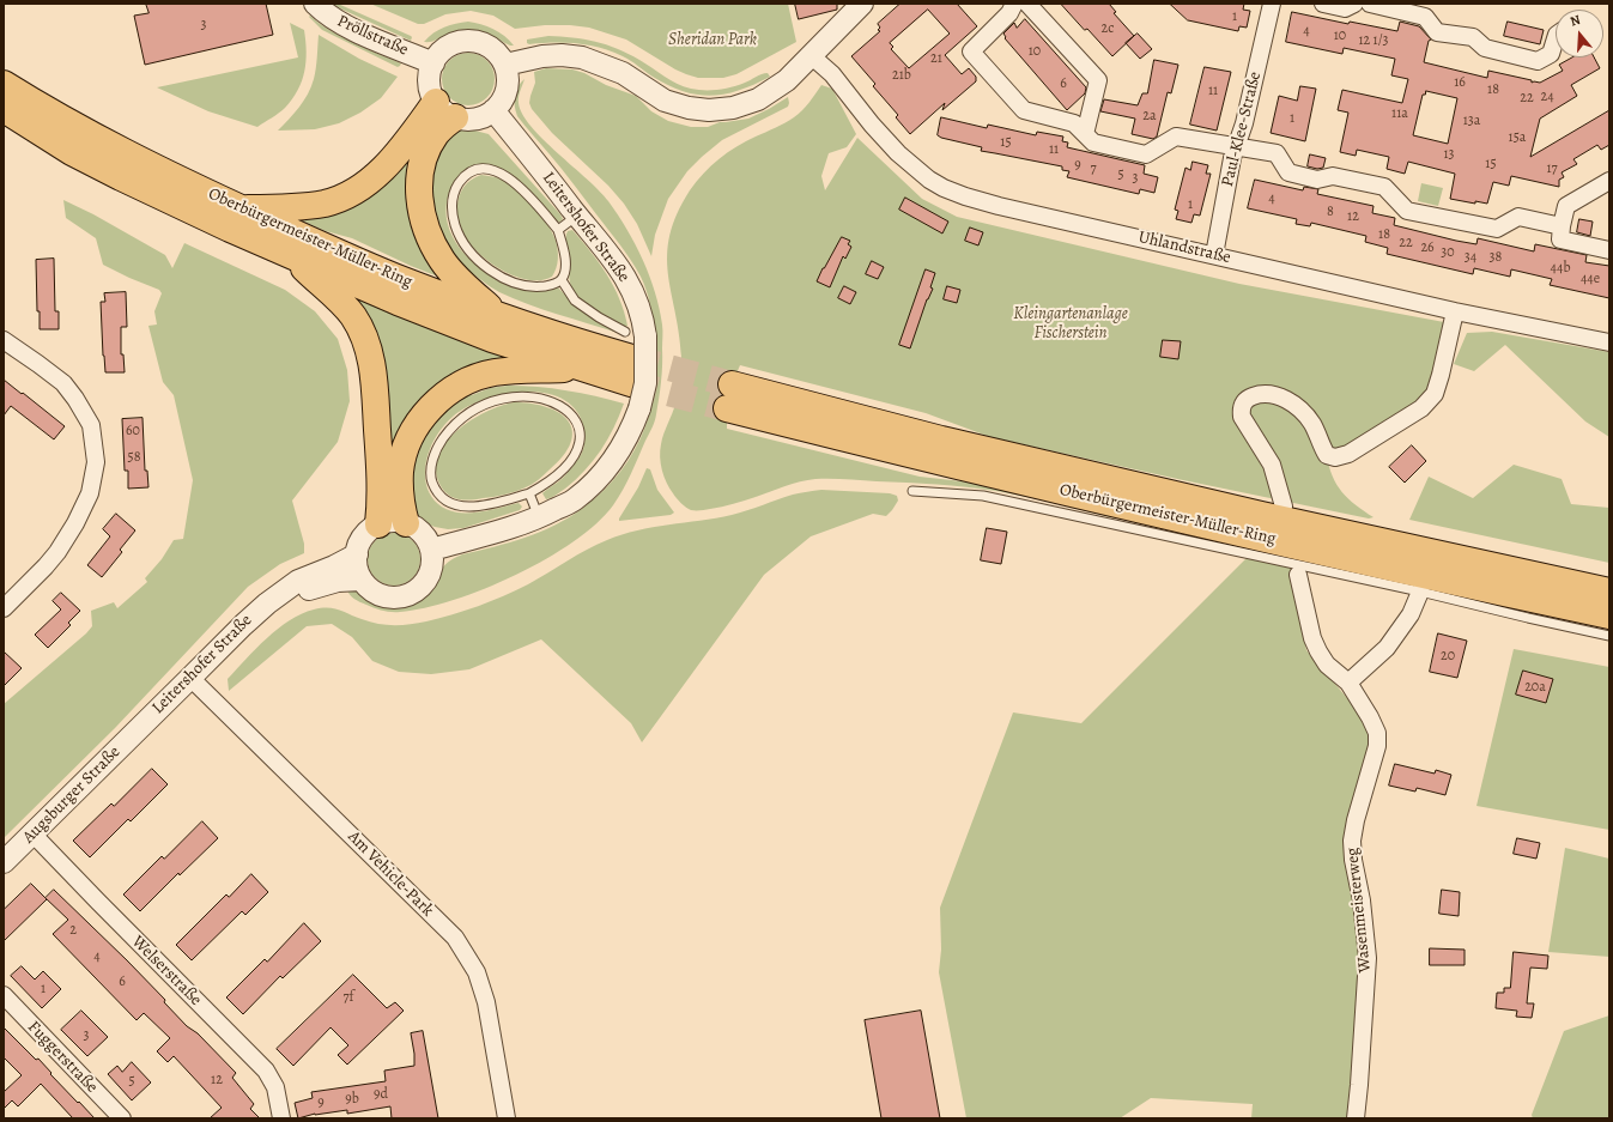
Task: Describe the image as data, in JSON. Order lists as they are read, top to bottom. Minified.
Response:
{"streets":{"highway":["Oberbürgermeister-Müller-Ring"],"street":["Pröllstraße","Paul-Klee-Straße","Leitershofer Straße","Uhlandstraße","Augsburger Straße","Am Vehicle-Park","Wasenmeisterweg","Welserstraße","Fuggerstraße"]},"crossings":[["Pröllstraße","Leitershofer Straße"],["Paul-Klee-Straße","Uhlandstraße"],["Leitershofer Straße","Oberbürgermeister-Müller-Ring"],["Leitershofer Straße","Augsburger Straße"],["Leitershofer Straße","Am Vehicle-Park"],["Augsburger Straße","Welserstraße"]],"parks":["Sheridan Park","Kleingartenanlage Fischerstein"],"house_numbers":["1","3","2c","4","10","12 1/3","10","21","21b","16","6","18","11","24","22","11a","2a","1","13a","15a","15","11","13","15","9","7","17","5","3","4","1","8","12","18","22","26","30","34","38","44b","44e","60","58","20","20a","2","4","6","1","7f","3","12","5","9d","9b","9"],"north":"top"}
